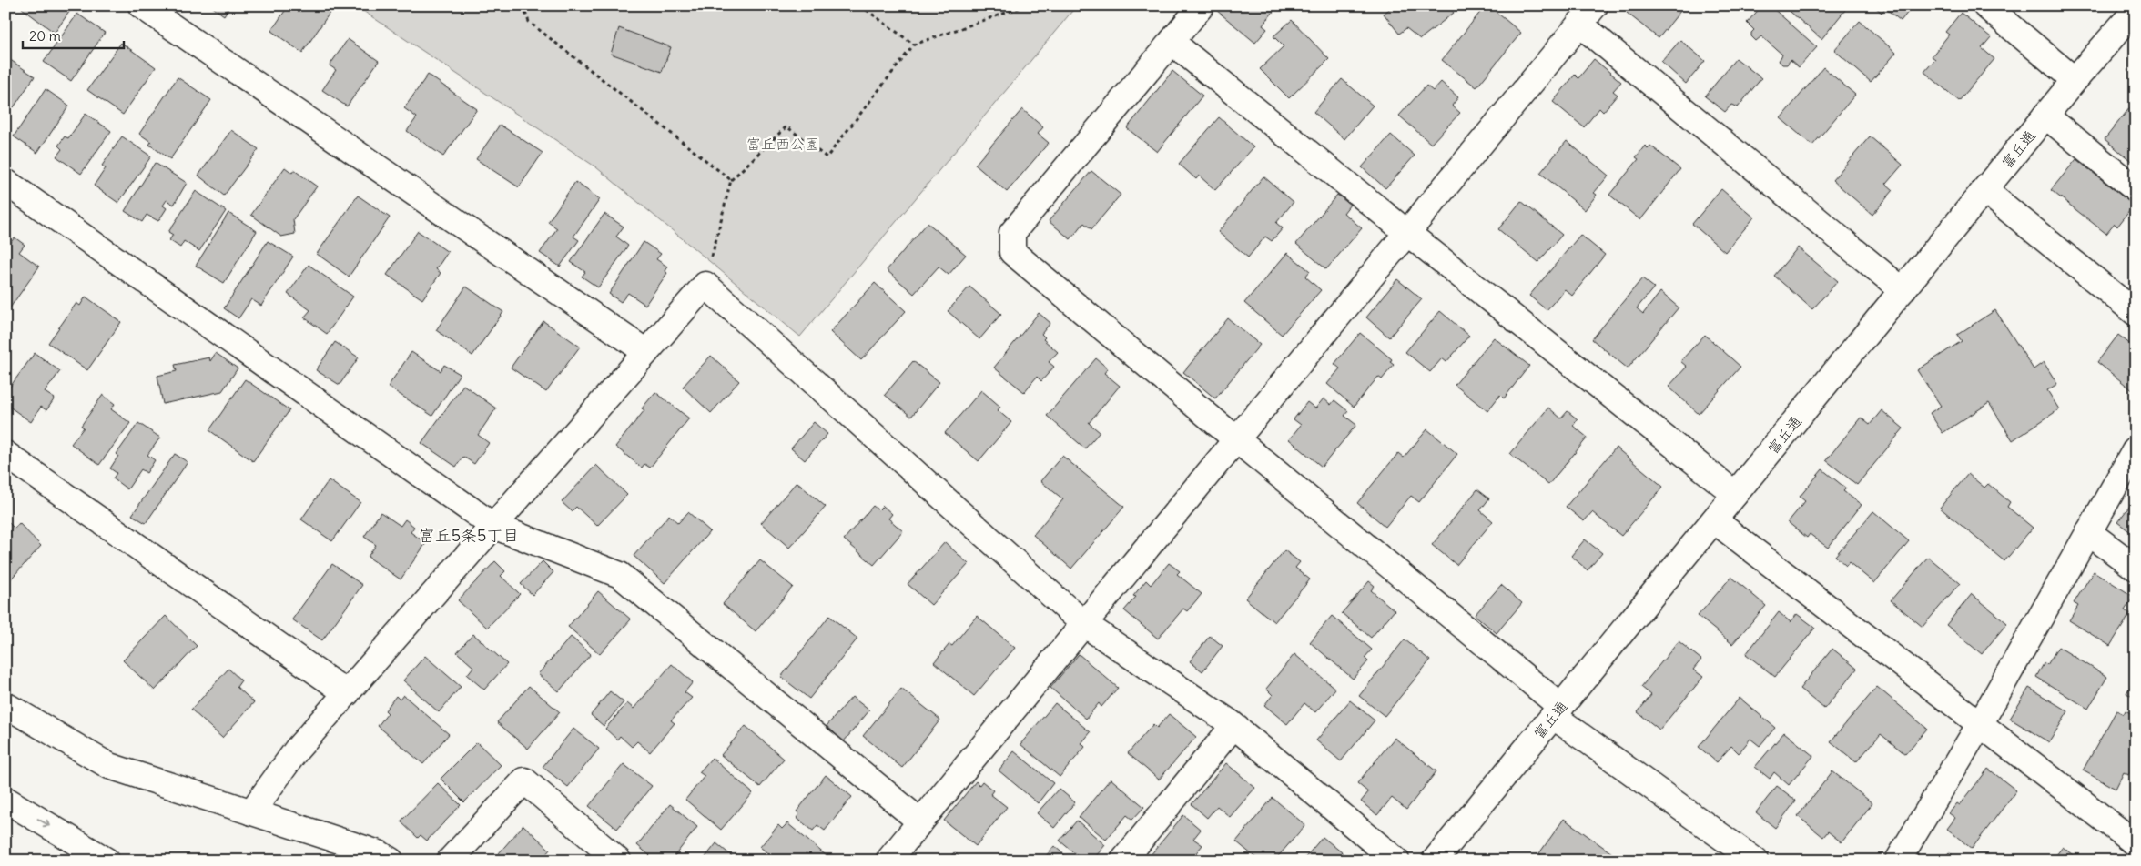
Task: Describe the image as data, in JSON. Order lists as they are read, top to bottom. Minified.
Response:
{"streets":{"main road":["富丘通"]},"districts":["富丘5条5丁目"],"parks":["富丘西公園"],"scale_bar":"20 m"}
